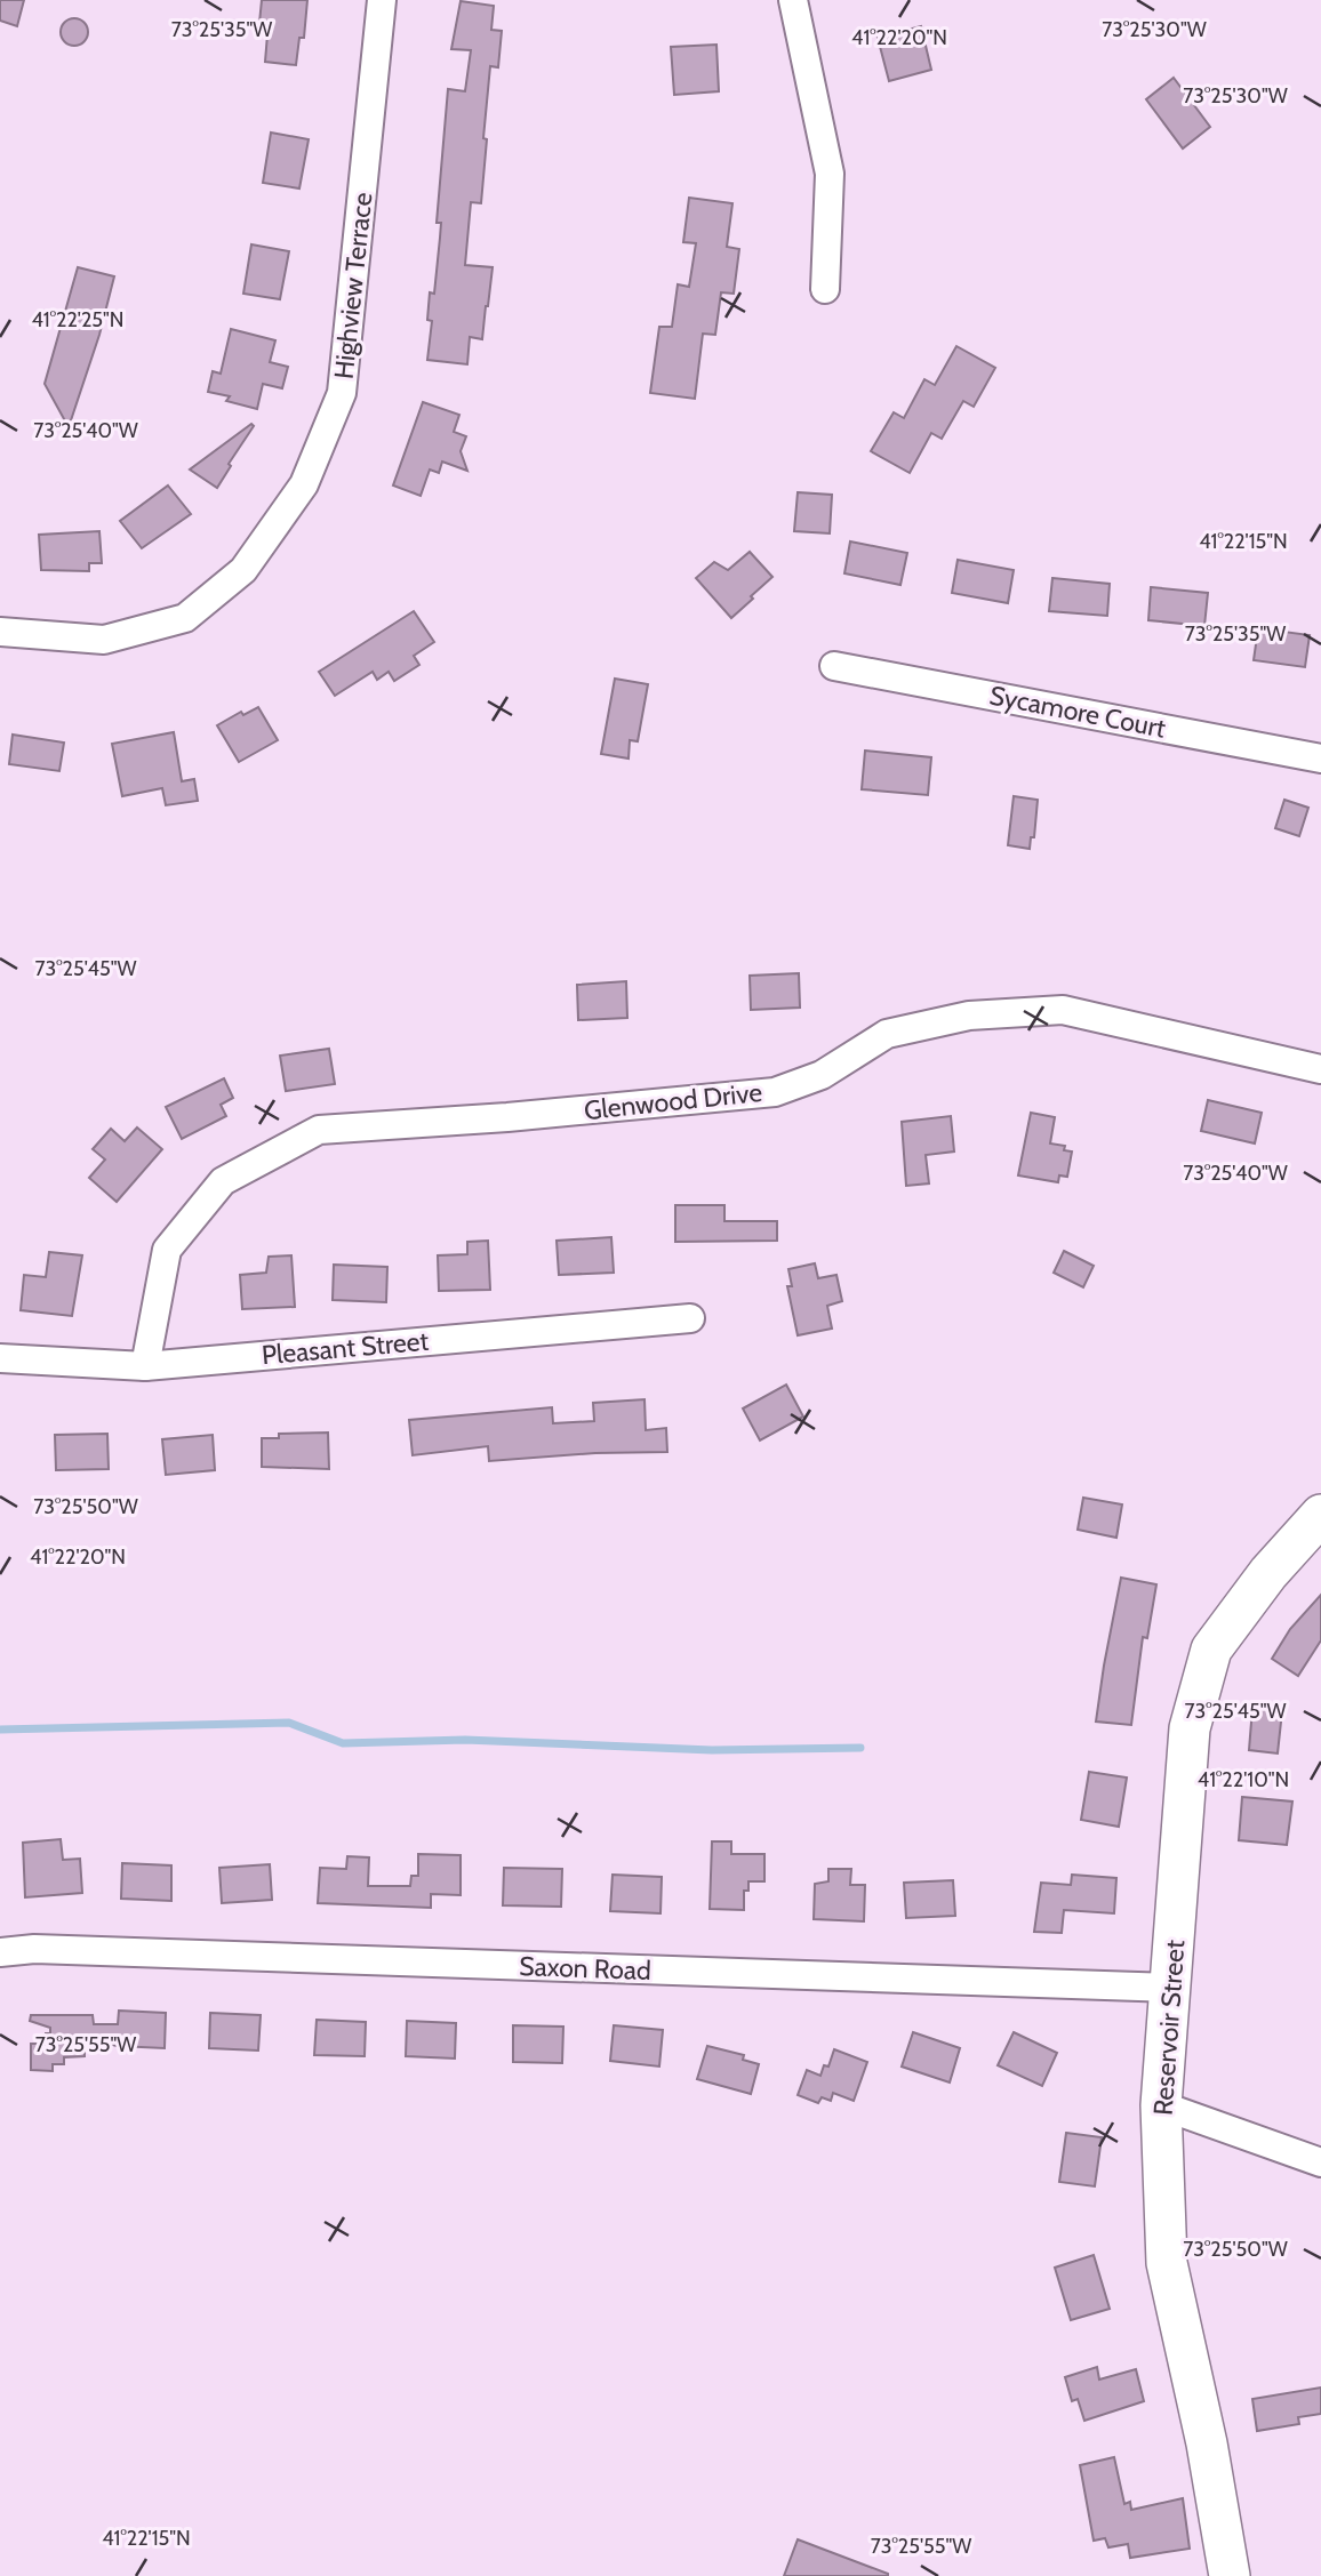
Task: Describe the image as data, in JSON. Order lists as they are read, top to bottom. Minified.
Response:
{"streets":{"street":["Highview Terrace","Sycamore Court","Glenwood Drive","Pleasant Street","Saxon Road","Reservoir Street"]},"crossings":[["Glenwood Drive","Pleasant Street"],["Saxon Road","Reservoir Street"]],"coordinates":["73°25'35\"W","73°25'30\"W","41°22'20\"N","41°22'25\"N","73°25'40\"W","41°22'15\"N","73°25'45\"W","73°25'50\"W","41°22'10\"N","73°25'55\"W"]}
